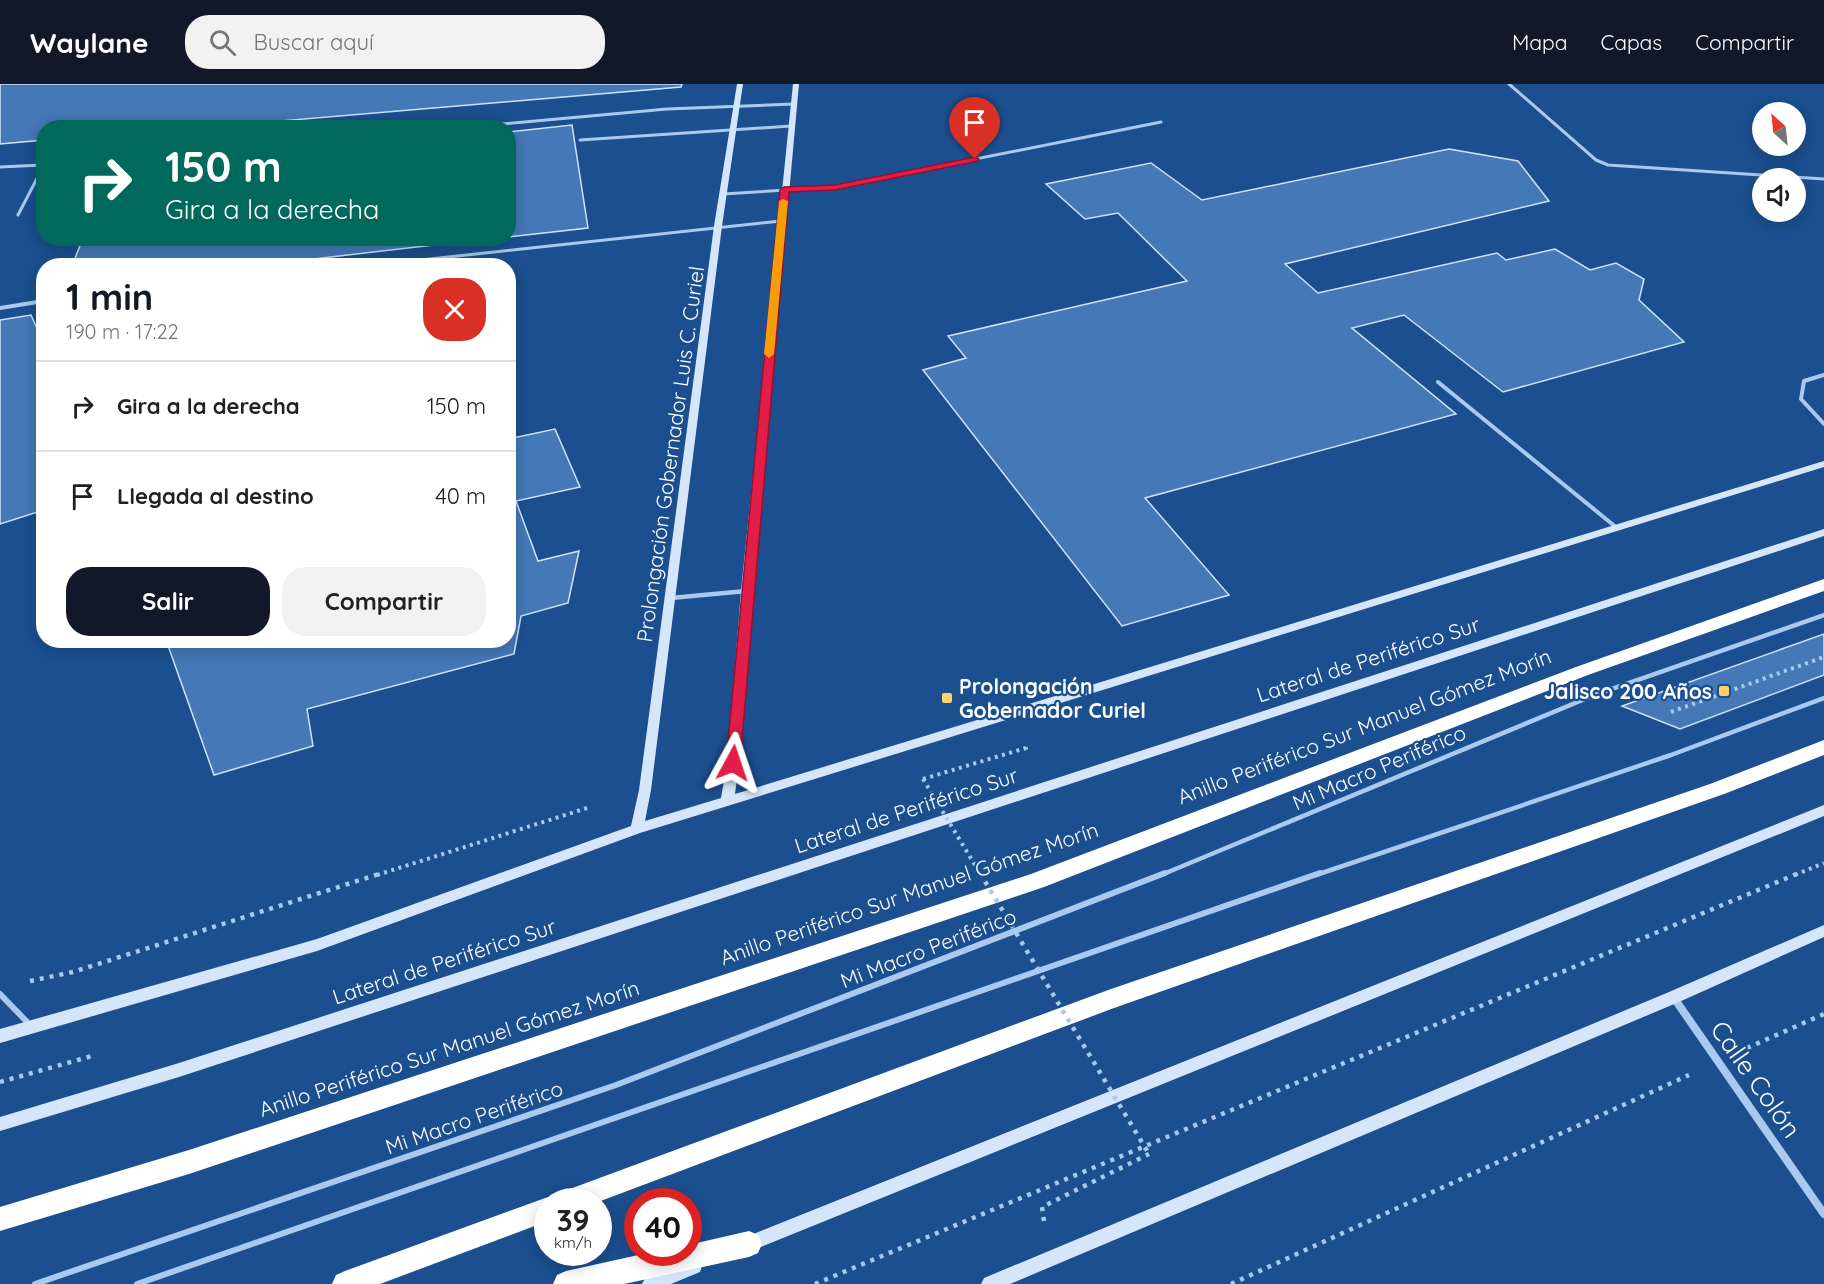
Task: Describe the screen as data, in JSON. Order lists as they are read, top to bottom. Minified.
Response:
{"streets":{"highway":["Anillo Periférico Sur Manuel Gómez Morín"],"street":["Prolongación Gobernador Luis C. Curiel","Lateral de Periférico Sur","Calle Colón"],"lane":["Mi Macro Periférico"]},"places":{"transit":["Jalisco 200 Años","Prolongación Gobernador Curiel"]},"north":"top left","page":{"header":"Waylane","search":"Buscar aquí","nav":["Mapa","Capas","Compartir"],"turn":["150 m","Gira a la derecha"],"heading":["1 min","190 m · 17:22"],"list":[{"name":"Gira a la derecha","value":"150 m"},{"name":"Llegada al destino","value":"40 m"}],"buttons":["Salir","Compartir"],"speed":"39 km/h","limit":"40"}}
